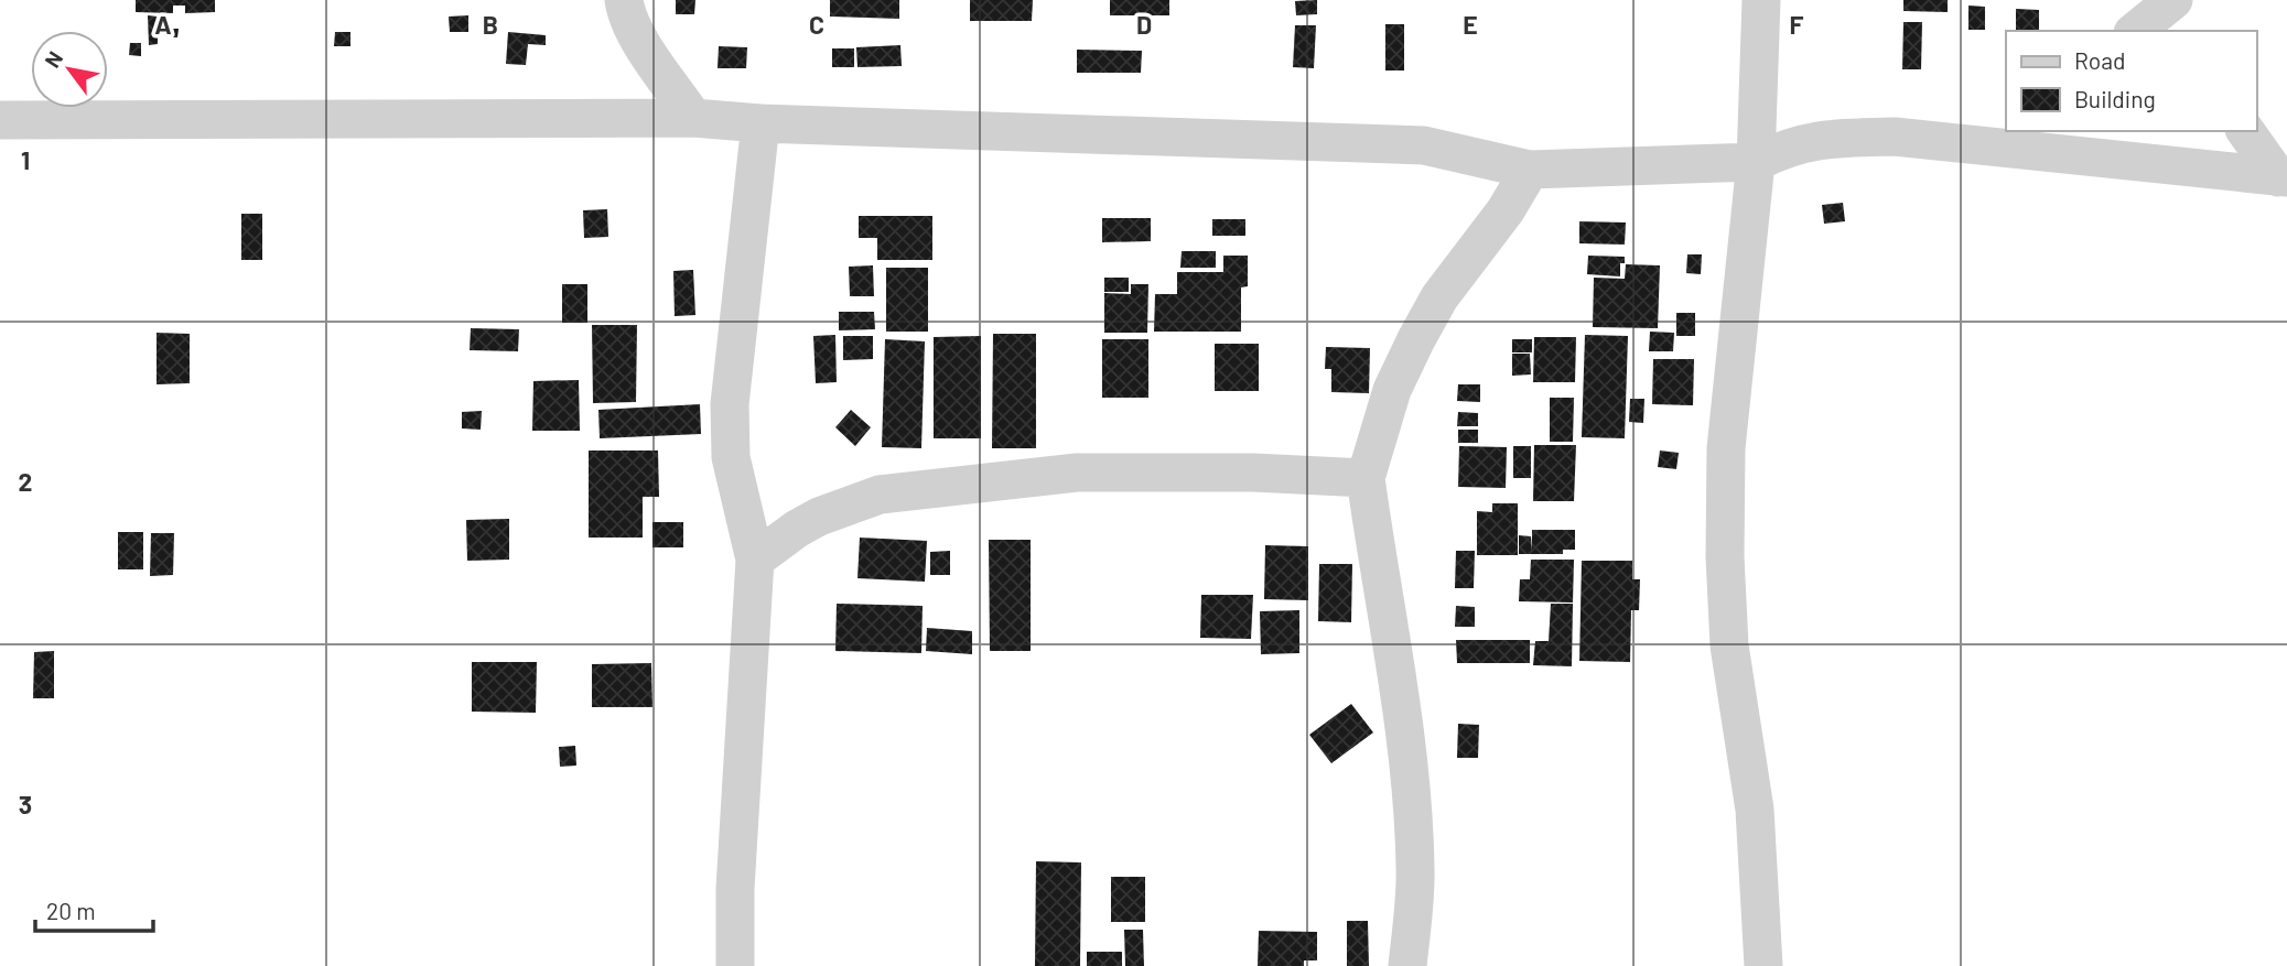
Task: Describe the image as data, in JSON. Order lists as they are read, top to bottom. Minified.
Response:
{"legend":["Road","Building"],"scale_bar":"20 m","north":"top left","grid":{"columns":["A","B","C","D","E","F"],"rows":["1","2","3"]}}
